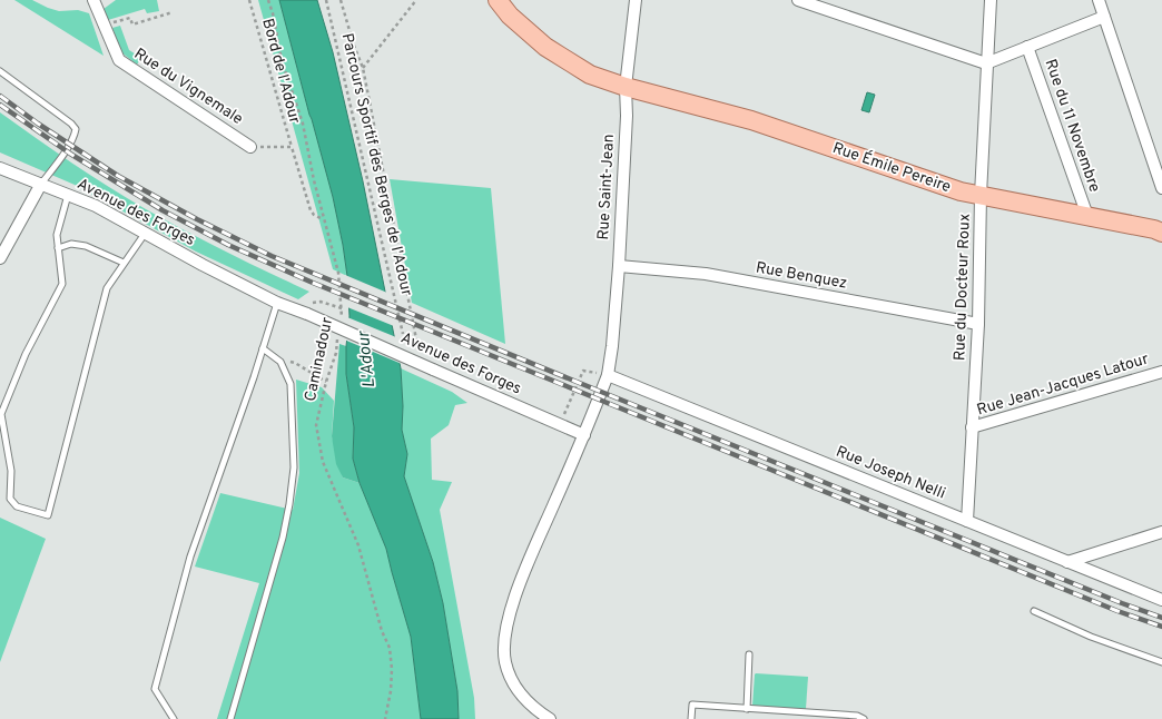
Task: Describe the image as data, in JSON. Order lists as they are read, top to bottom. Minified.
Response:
{"streets":{"main road":["Rue Émile Pereire"],"street":["Rue du Vignemale","Rue du 11 Novembre","Rue Saint-Jean","Avenue des Forges","Rue Benquez","Rue du Docteur Roux","Rue Jean-Jacques Latour","Rue Joseph Nelli"],"path":["Bord de l'Adour","Parcours Sportif des Berges de l'Adour","Caminadour"]},"crossings":[["Bord de l'Adour","Caminadour"],["Rue du 11 Novembre","Rue Émile Pereire"],["Rue Émile Pereire","Rue Saint-Jean"],["Rue Émile Pereire","Rue du Docteur Roux"],["Rue Saint-Jean","Avenue des Forges"],["Rue Saint-Jean","Rue Benquez"],["Rue Saint-Jean","Rue Joseph Nelli"],["Rue Benquez","Rue du Docteur Roux"],["Rue du Docteur Roux","Rue Jean-Jacques Latour"],["Rue du Docteur Roux","Rue Joseph Nelli"]],"water":["L'Adour"]}
